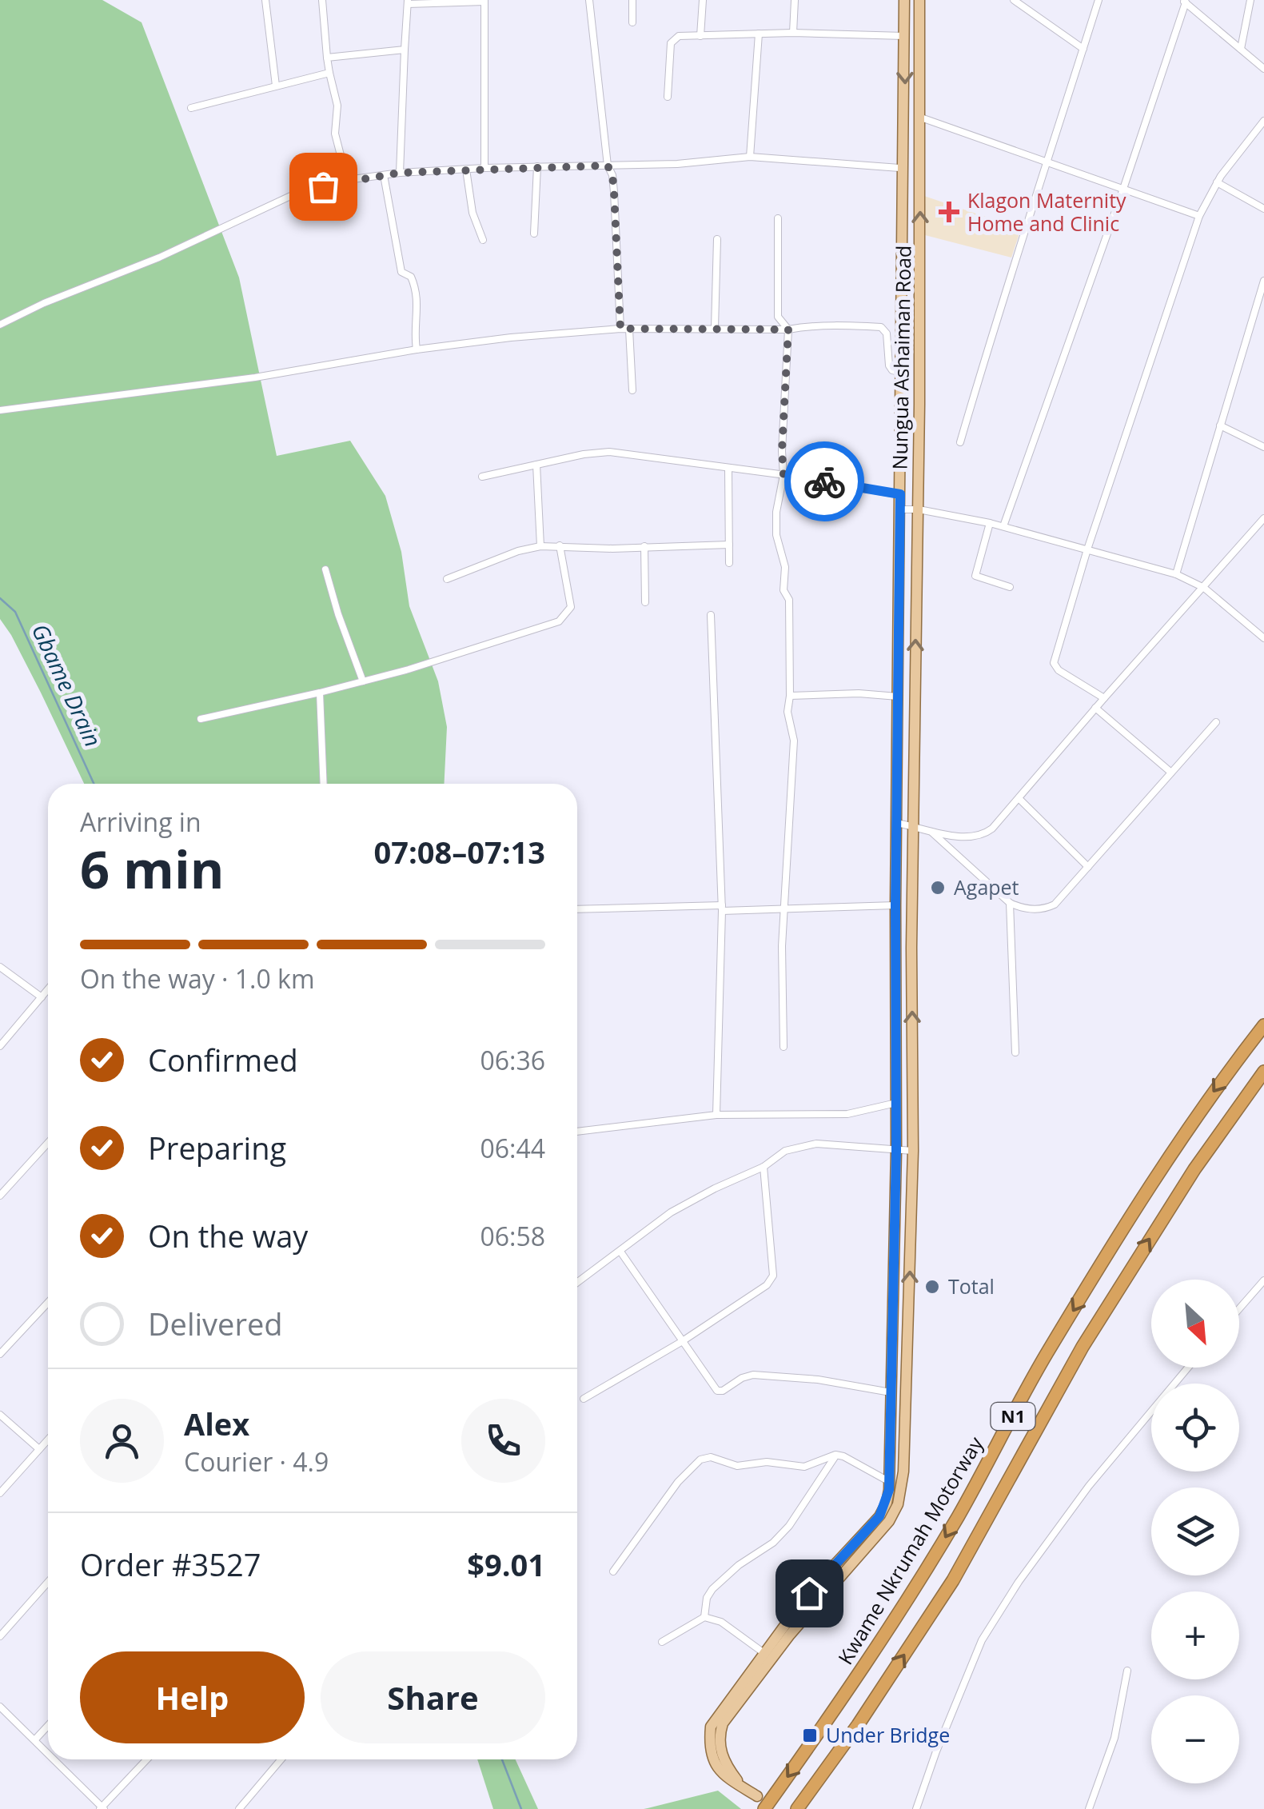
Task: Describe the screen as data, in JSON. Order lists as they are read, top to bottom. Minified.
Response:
{"streets":{"highway":["N1","Kwame Nkrumah Motorway"],"main road":["Nungua Ashaiman Road"]},"water":["Gbame Drain"],"places":{"health":["Klagon Maternity Home and Clinic"],"other":["Agapet","Total"],"transit":["Under Bridge"]},"north":"bottom right","page":{"heading":["6 min","Arriving in","07:08–07:13"],"panel":["Alex","Courier · 4.9","Order #3527","$9.01"],"bar":"On the way · 1.0 km","list":[["Confirmed","06:36"],["Preparing","06:44"],["On the way","06:58"],"Delivered"],"map_buttons":["+","−"],"buttons":["Help","Share"]}}
